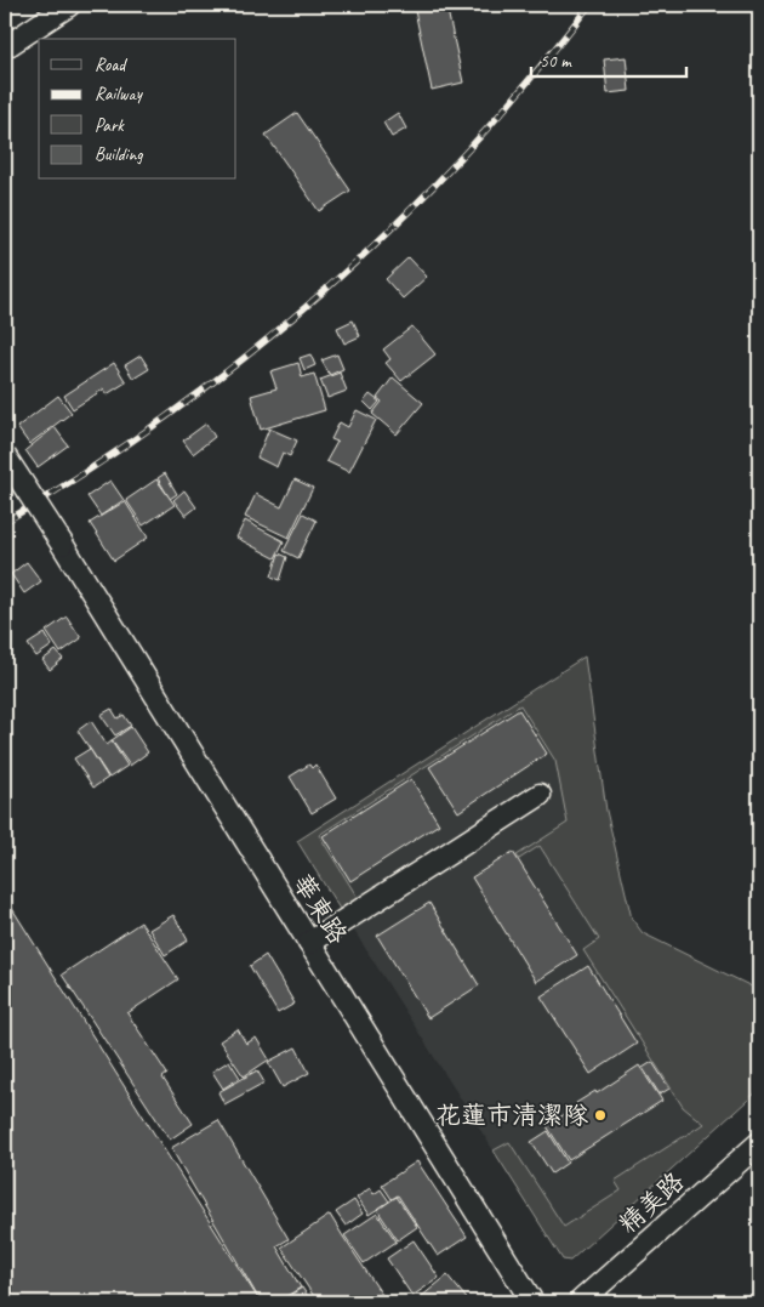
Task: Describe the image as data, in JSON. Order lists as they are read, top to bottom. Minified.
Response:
{"streets":{"street":["華東路","精美路"]},"places":["花蓮市清潔隊"],"legend":["Road","Railway","Park","Building"],"scale_bar":"50 m"}
